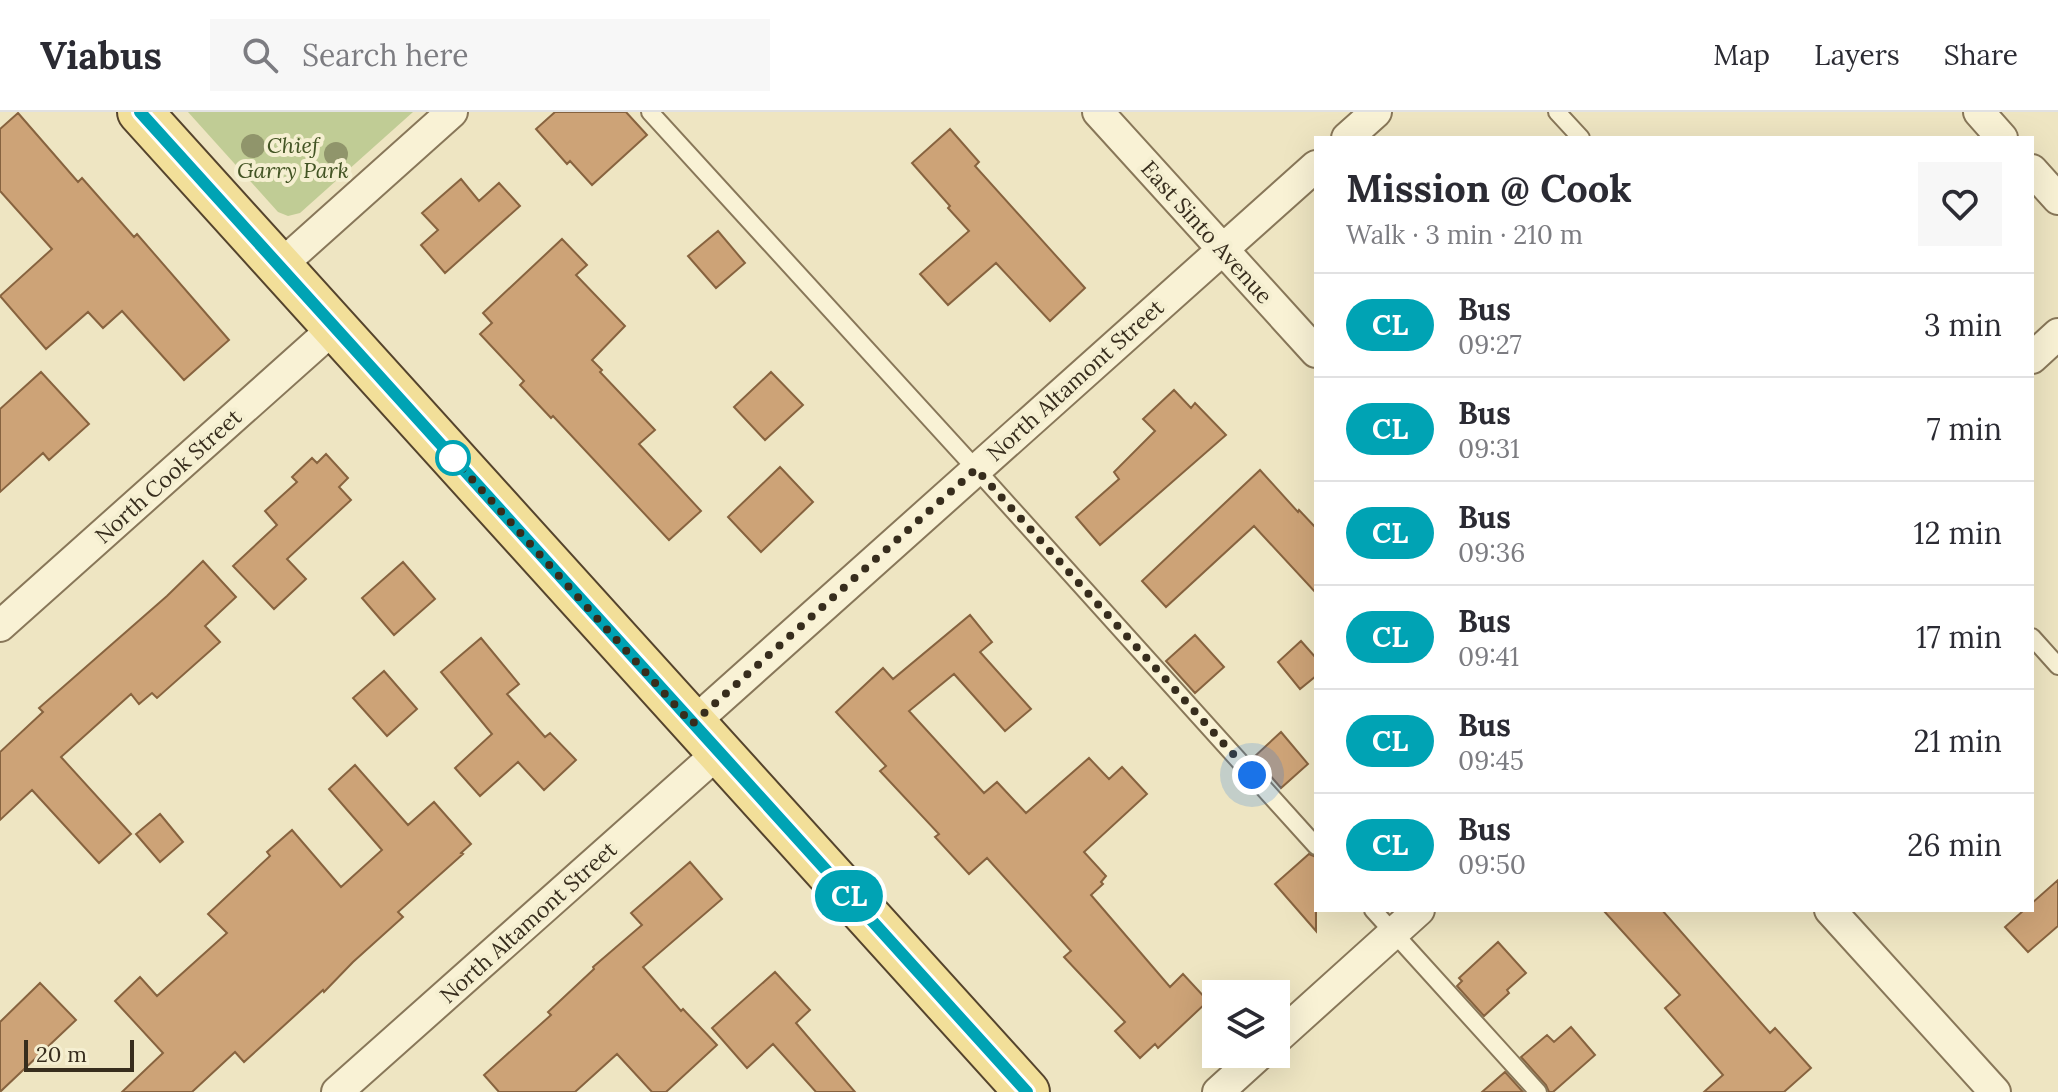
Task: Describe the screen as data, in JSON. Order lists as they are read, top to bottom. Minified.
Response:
{"streets":{"street":["East Sinto Avenue","North Altamont Street","North Cook Street"]},"crossings":[["East Sinto Avenue","North Altamont Street"]],"parks":["Chief Garry Park"],"lines":["bus line CL"],"scale_bar":"20 m","page":{"header":"Viabus","search":"Search here","nav":["Map","Layers","Share"],"on_map":"CL","heading":["Mission @ Cook","Walk · 3 min · 210 m"],"list":[{"mark":"CL","name":"Bus","note":"09:27","value":"3 min"},{"mark":"CL","name":"Bus","note":"09:31","value":"7 min"},{"mark":"CL","name":"Bus","note":"09:36","value":"12 min"},{"mark":"CL","name":"Bus","note":"09:41","value":"17 min"},{"mark":"CL","name":"Bus","note":"09:45","value":"21 min"},{"mark":"CL","name":"Bus","note":"09:50","value":"26 min"}],"scale":"20 m"}}
